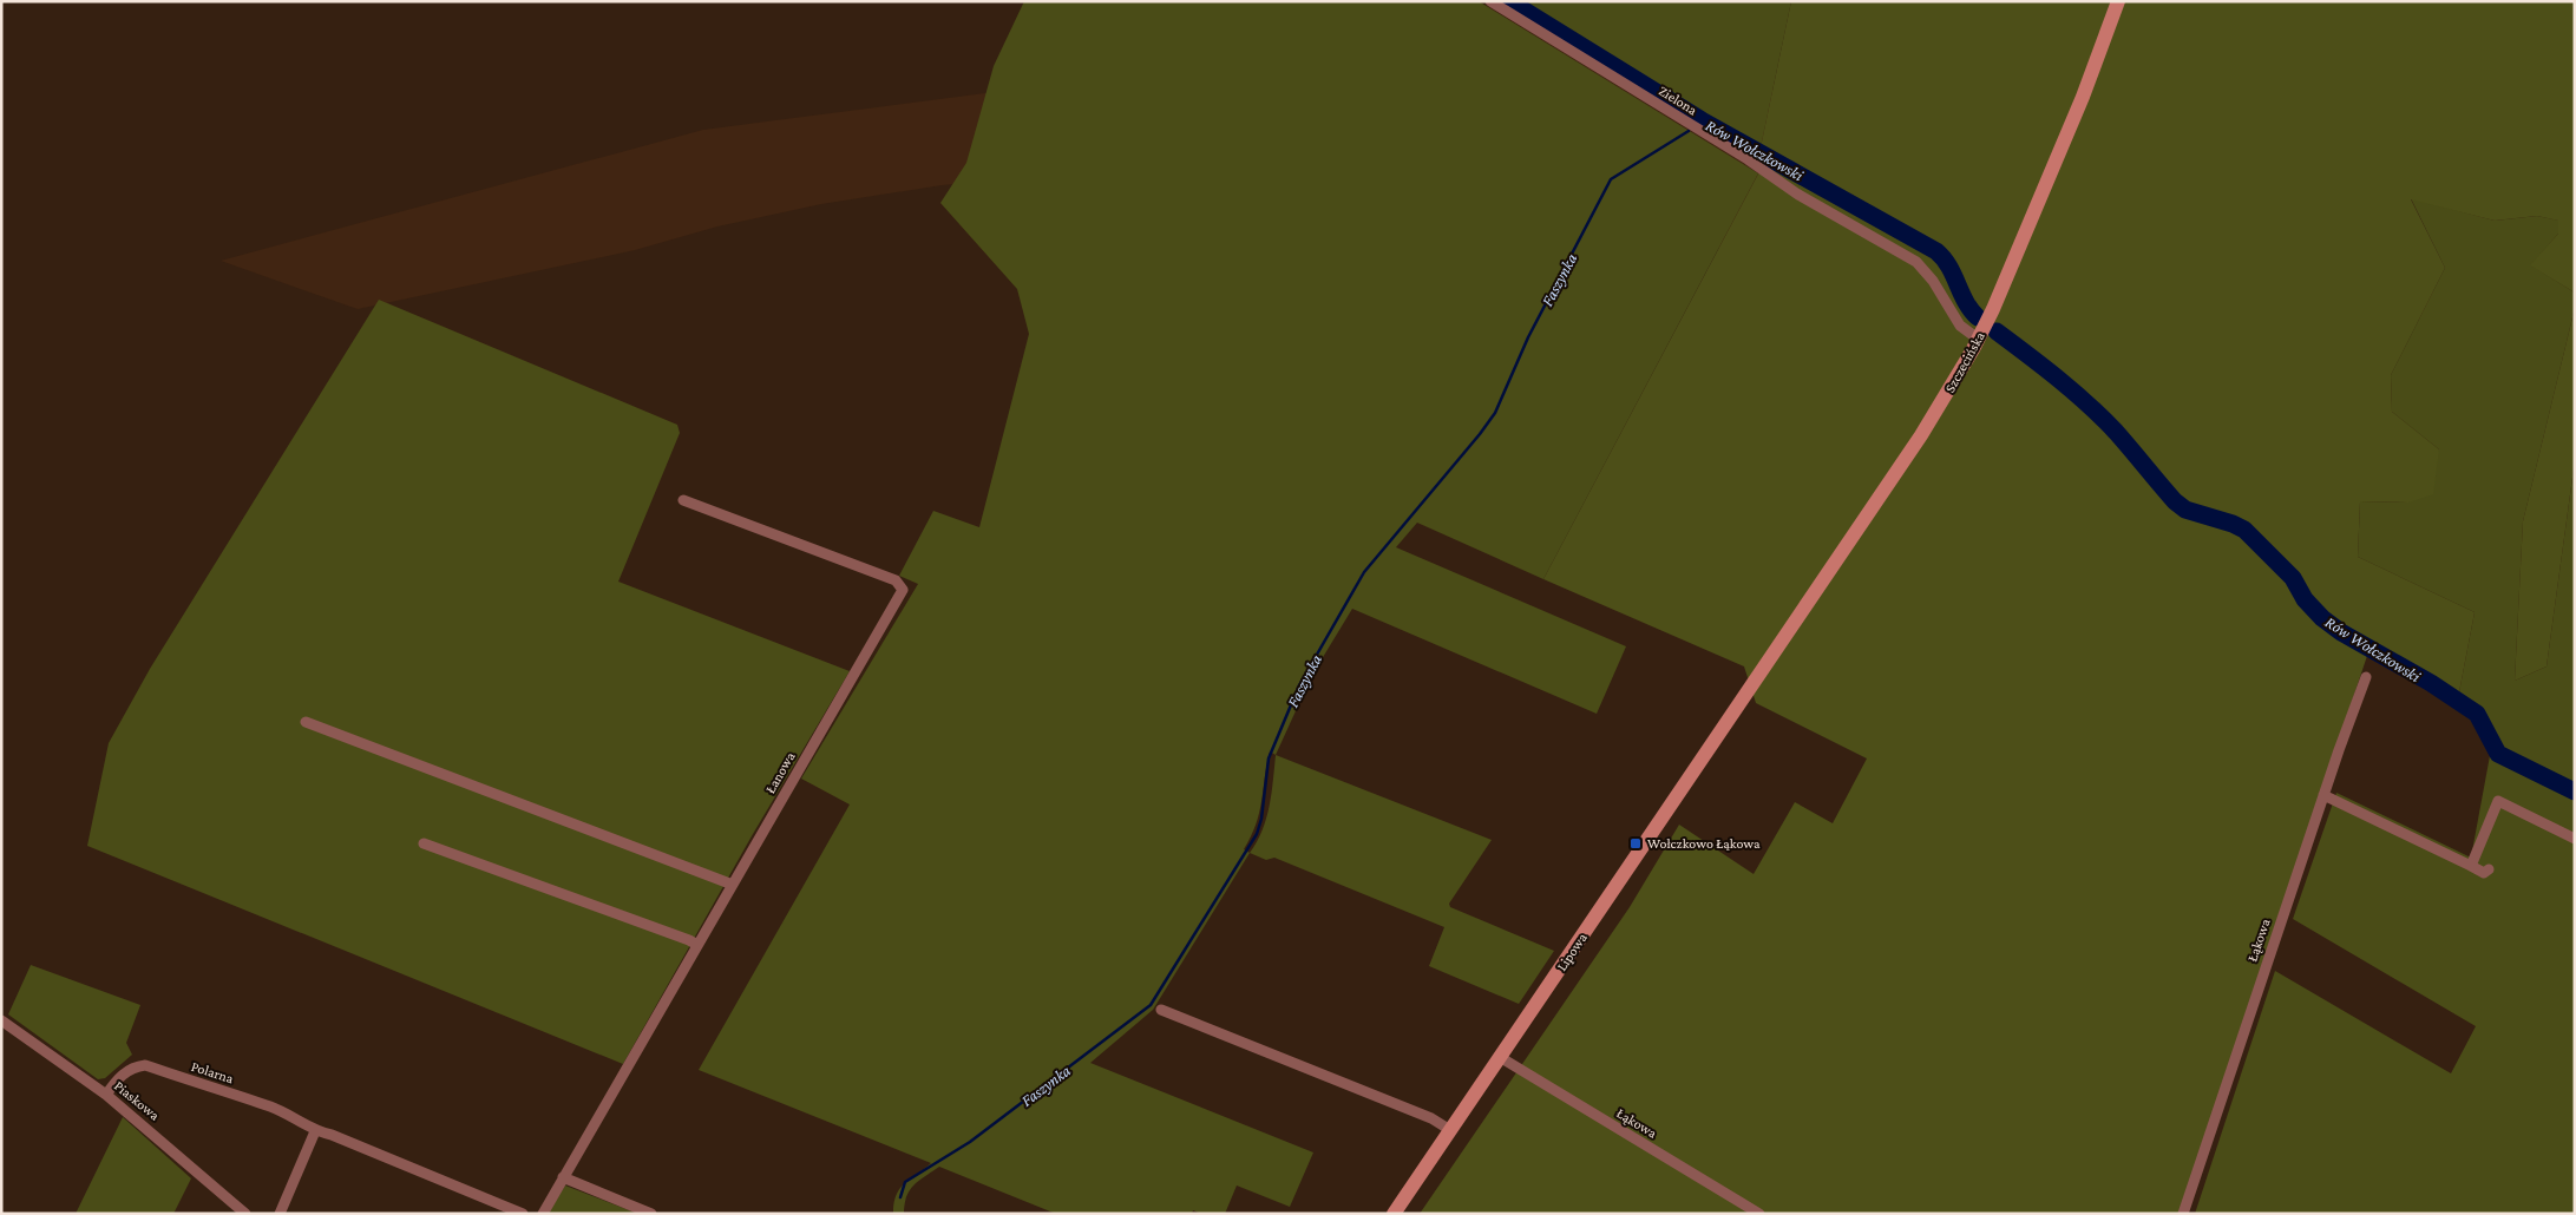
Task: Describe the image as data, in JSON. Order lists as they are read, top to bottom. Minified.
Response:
{"streets":{"street":["Zielona","Szczecińska","Łanowa","Łąkowa","Lipowa","Polarna","Piaskowa"]},"crossings":[["Zielona","Szczecińska"],["Szczecińska","Lipowa"],["Łąkowa","Lipowa"],["Polarna","Piaskowa"]],"water":["Rów Wołczkowski","Faszynka"],"places":{"transit":["Wołczkowo Łąkowa"]}}
